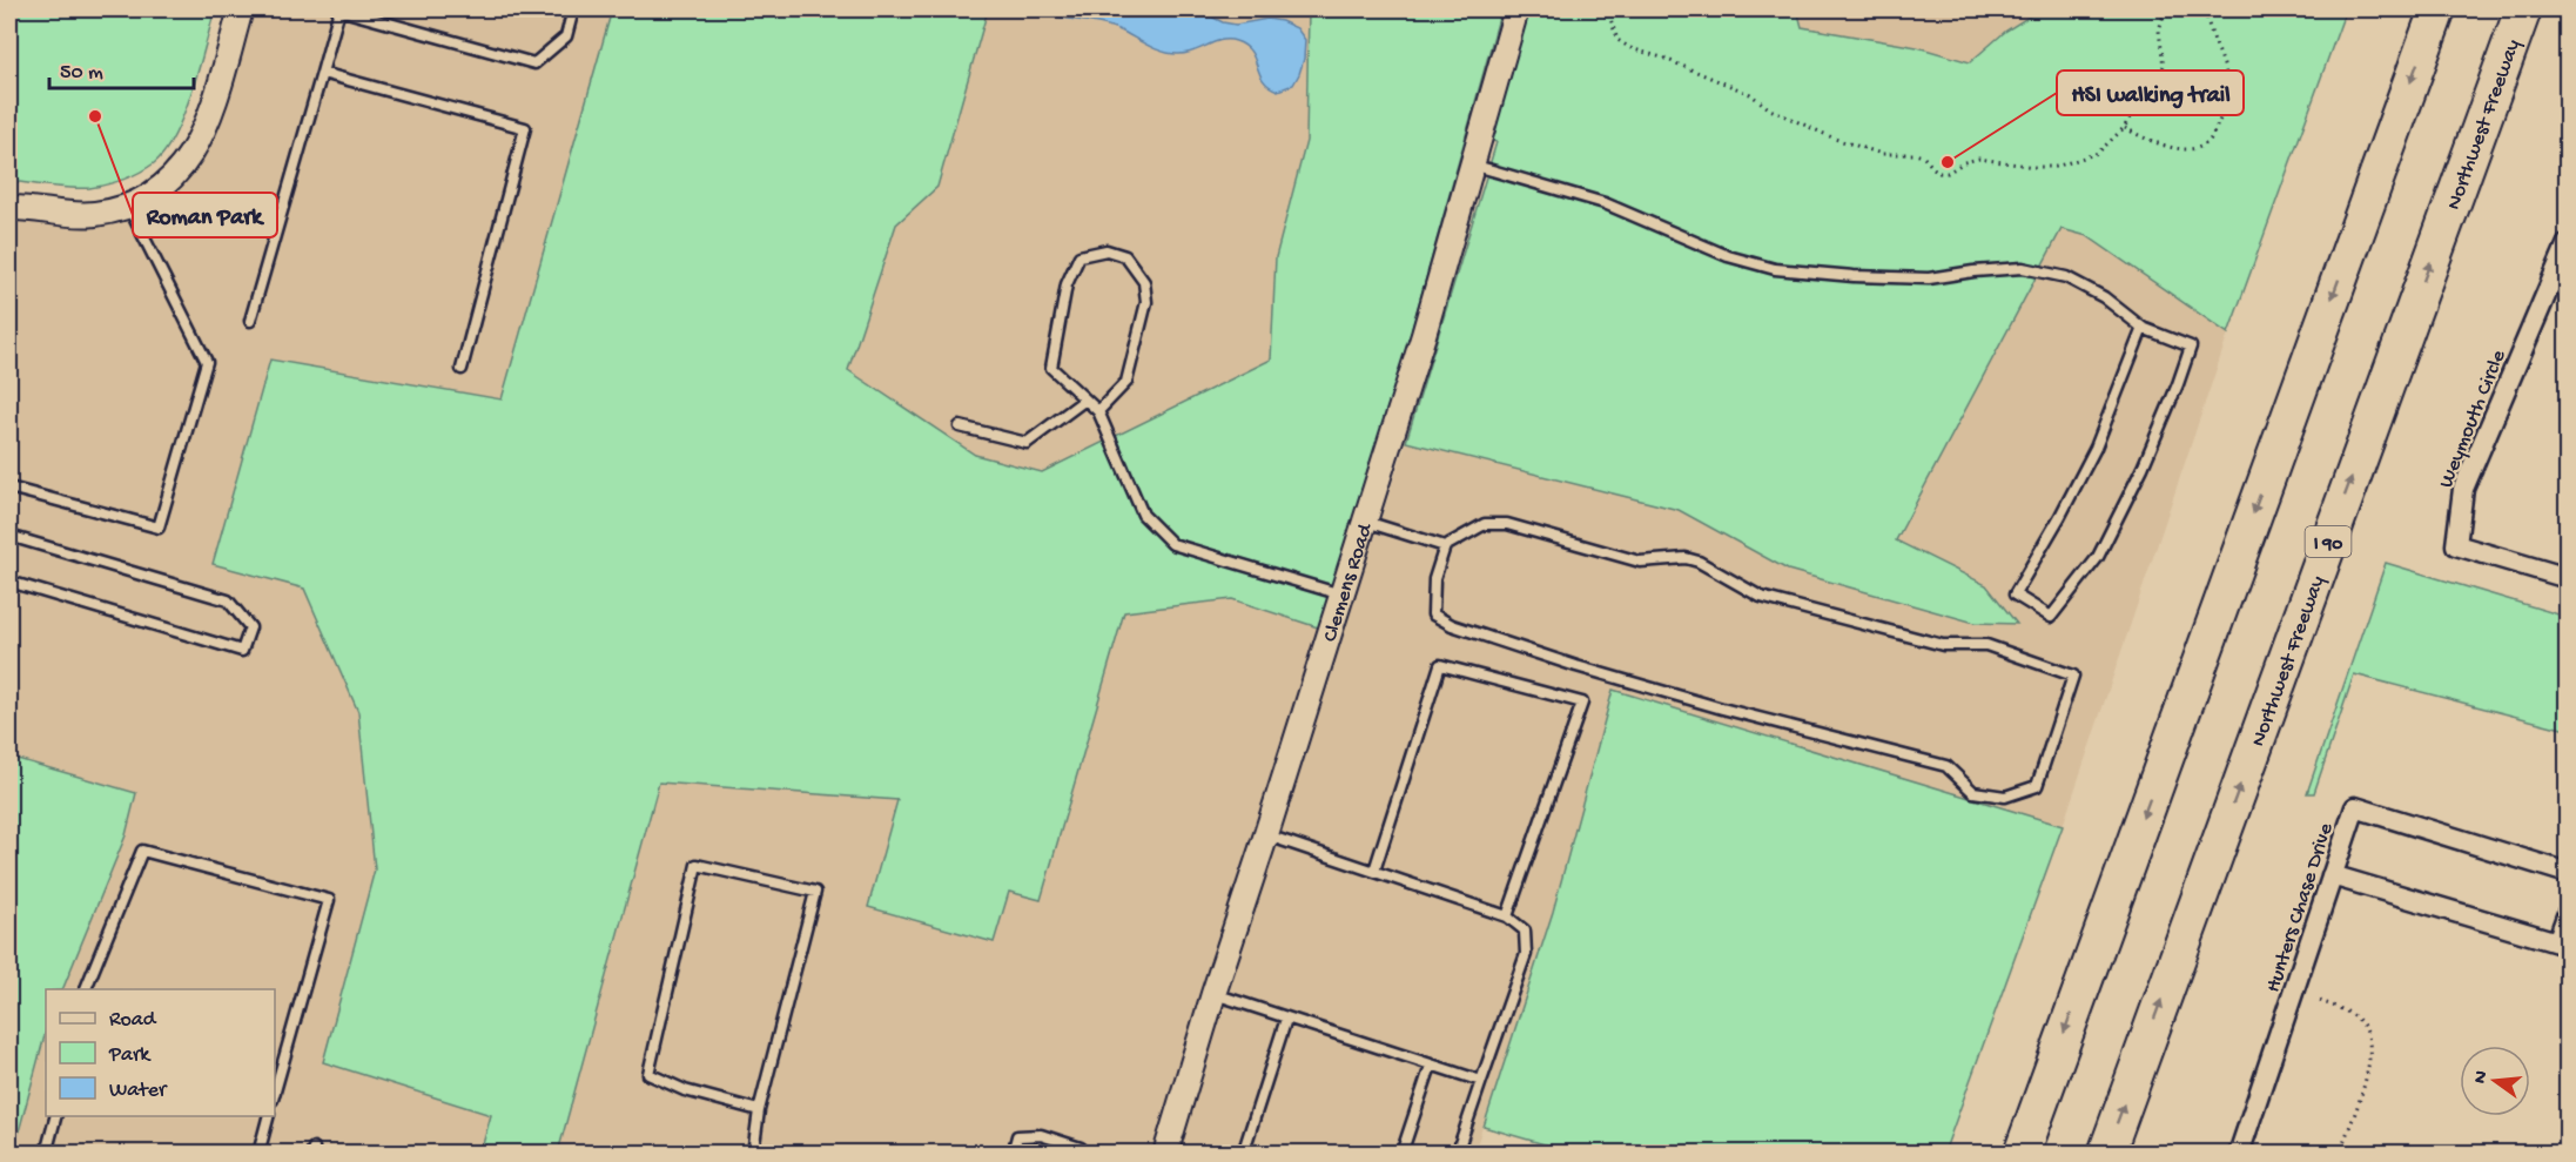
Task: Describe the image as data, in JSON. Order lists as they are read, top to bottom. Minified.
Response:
{"streets":{"highway":["Northwest Freeway","I 90"],"street":["Weymouth Circle","Clemens Road","Hunters Chase Drive"]},"places":["Roman Park","HSI walking trail"],"legend":["Road","Park","Water"],"scale_bar":"50 m","north":"left"}
